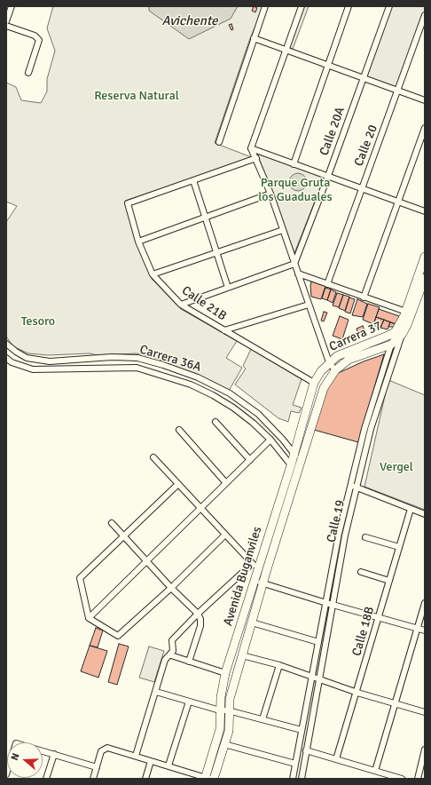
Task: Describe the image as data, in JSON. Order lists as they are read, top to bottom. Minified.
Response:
{"streets":{"main road":["Carrera 37","Calle 19","Avenida Buganviles"],"street":["Calle 20A","Calle 20","Calle 21B","Carrera 36A","Calle 18B"]},"crossings":[["Calle 21B","Carrera 37"],["Calle 21B","Avenida Buganviles"],["Carrera 37","Calle 19"],["Carrera 37","Avenida Buganviles"],["Carrera 36A","Avenida Buganviles"]],"water":["Avichente"],"parks":["Reserva Natural","Parque Gruta los Guaduales","Tesoro","Vergel"],"north":"left"}
